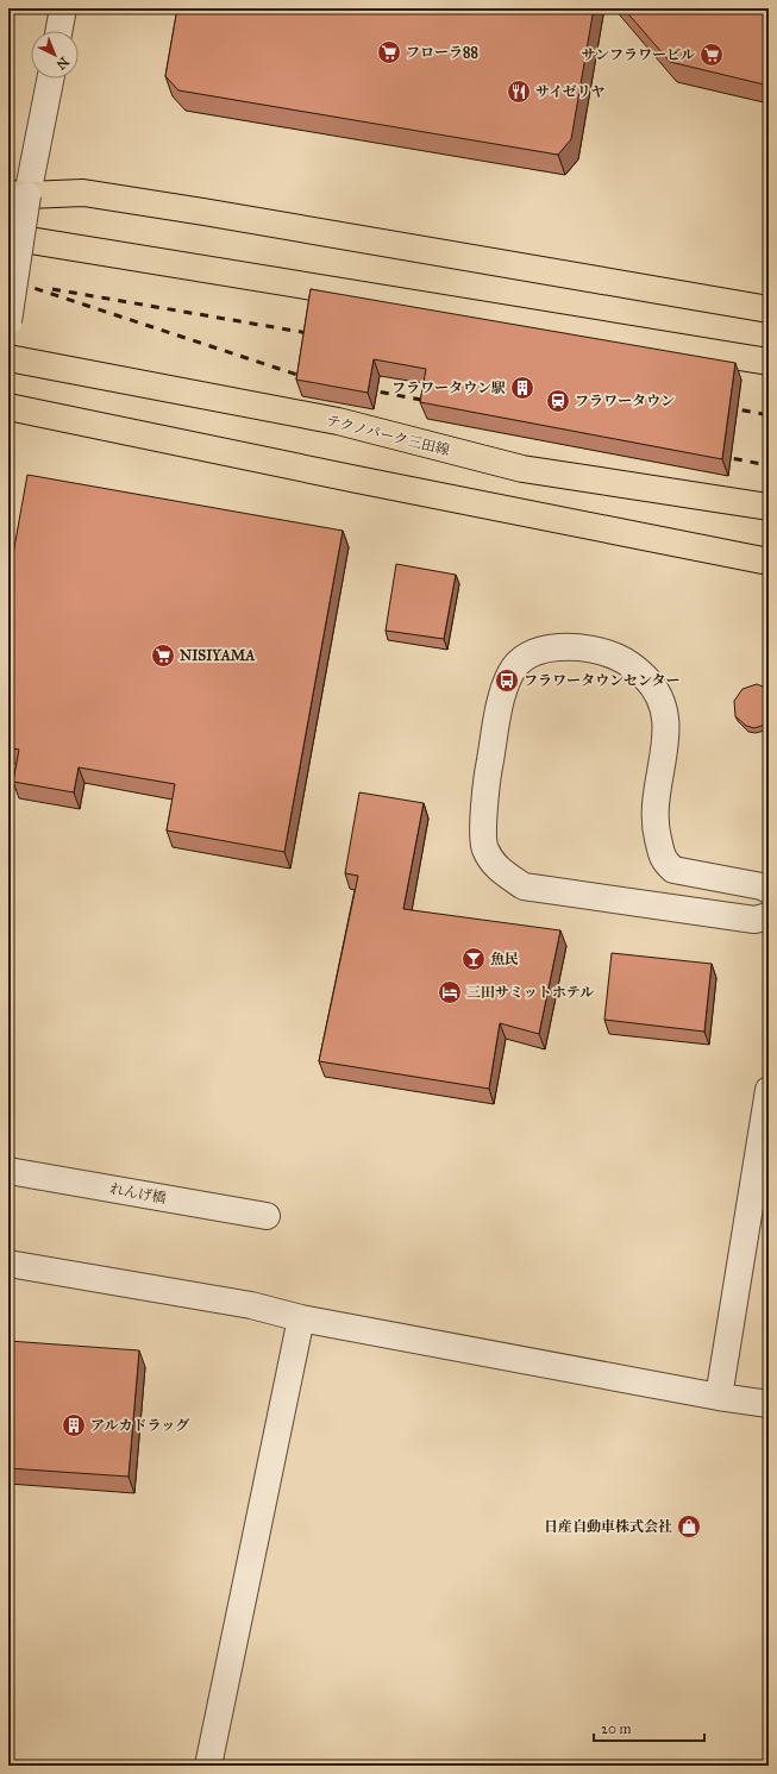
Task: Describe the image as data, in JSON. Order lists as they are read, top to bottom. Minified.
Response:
{"streets":{"main road":["テクノパーク三田線"],"street":["れんげ橋"]},"places":{"supermarket":["フローラ88","サンフラワービル","NISIYAMA"],"restaurant":["サイゼリヤ"],"building":["フラワータウン駅","アルカドラッグ"],"station":["フラワータウン"],"bus stop":["フラワータウンセンター"],"bar":["魚民"],"hotel":["三田サミットホテル"],"shop":["日産自動車株式会社"]},"scale_bar":"20 m","north":"bottom right"}
